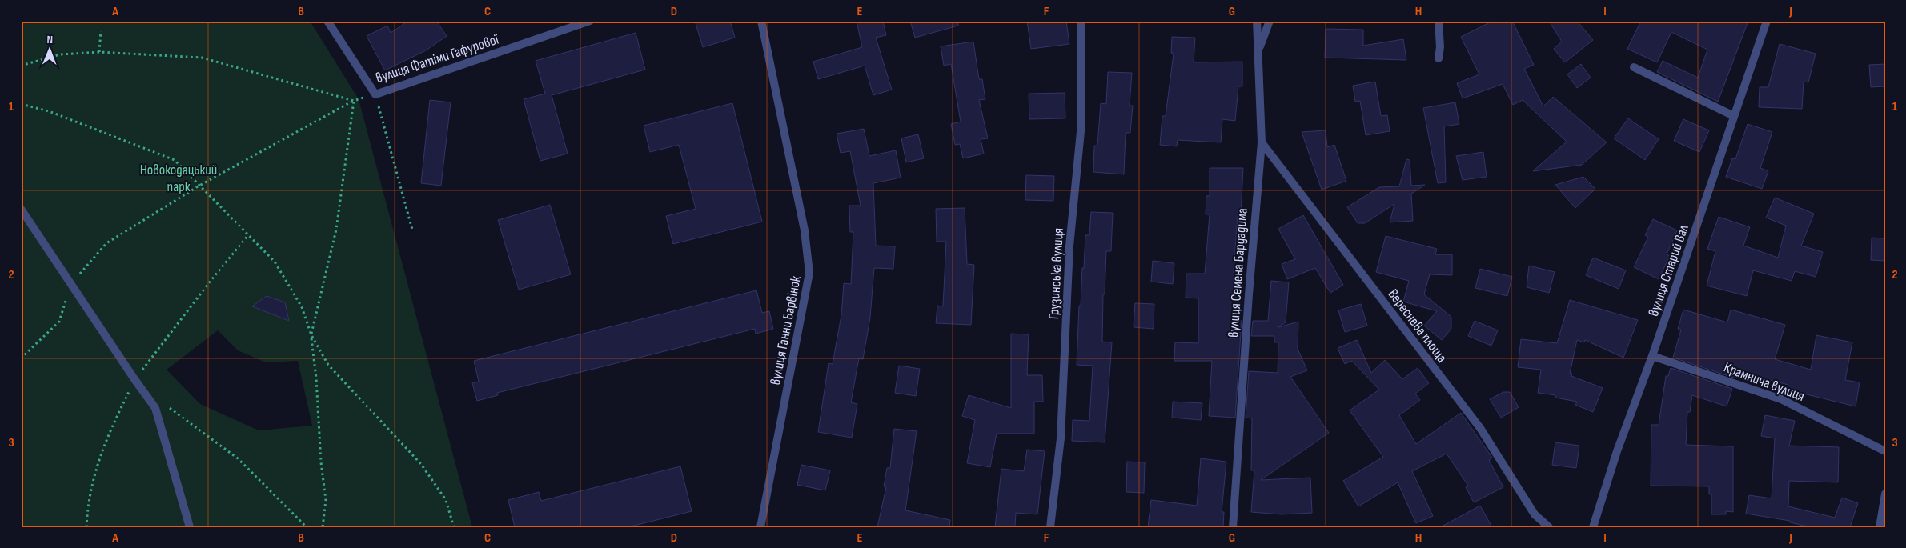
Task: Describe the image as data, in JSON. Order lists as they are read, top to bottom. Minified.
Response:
{"streets":{"street":["вулиця Фатіми Гафурової","вулиця Старий Вал","вулиця Семена Бардадима","Грузинська вулиця","Вереснева площа","вулиця Ганни Барвінок","Крамнича вулиця"]},"crossings":[["вулиця Старий Вал","Крамнича вулиця"],["вулиця Семена Бардадима","Вереснева площа"]],"parks":["Новокодацький парк"],"north":"top","grid":{"columns":["A","B","C","D","E","F","G","H","I","J"],"rows":["1","2","3"]}}
